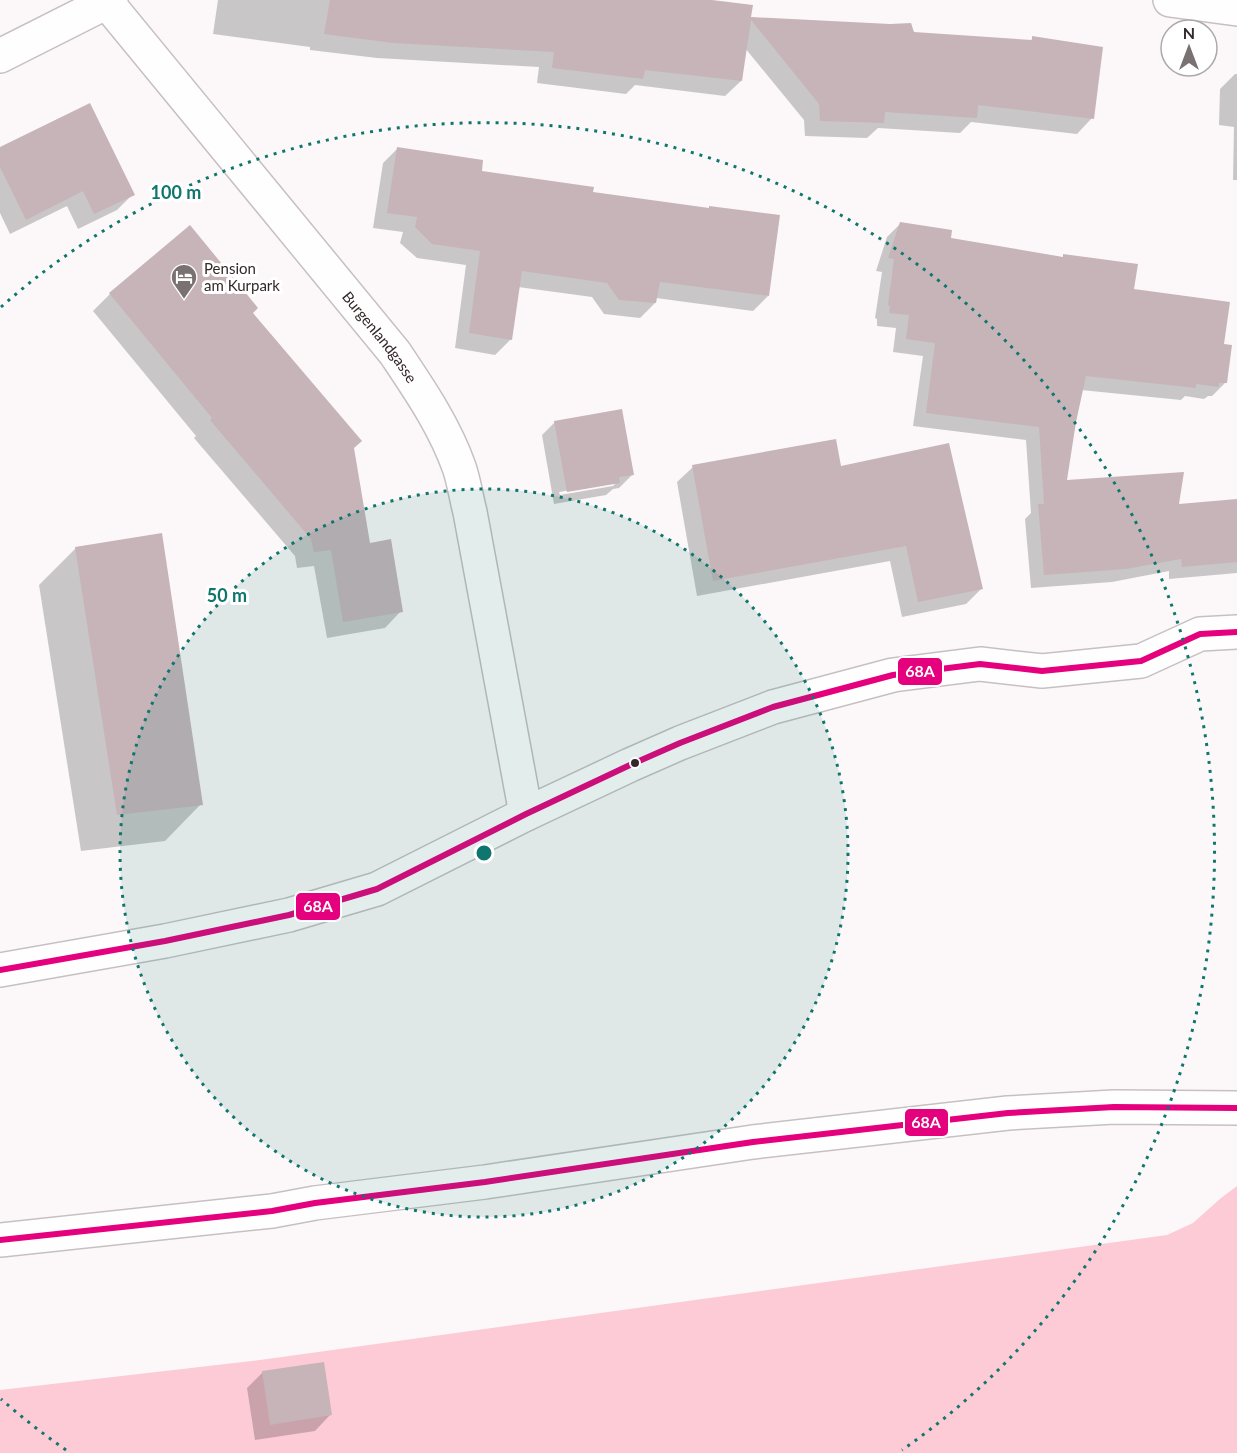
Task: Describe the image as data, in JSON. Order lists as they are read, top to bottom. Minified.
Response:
{"streets":{"street":["Burgenlandgasse"]},"places":{"hotel":["Pension am Kurpark"]},"lines":["transit line 68A"],"north":"top","rings":["100 m","50 m"]}
